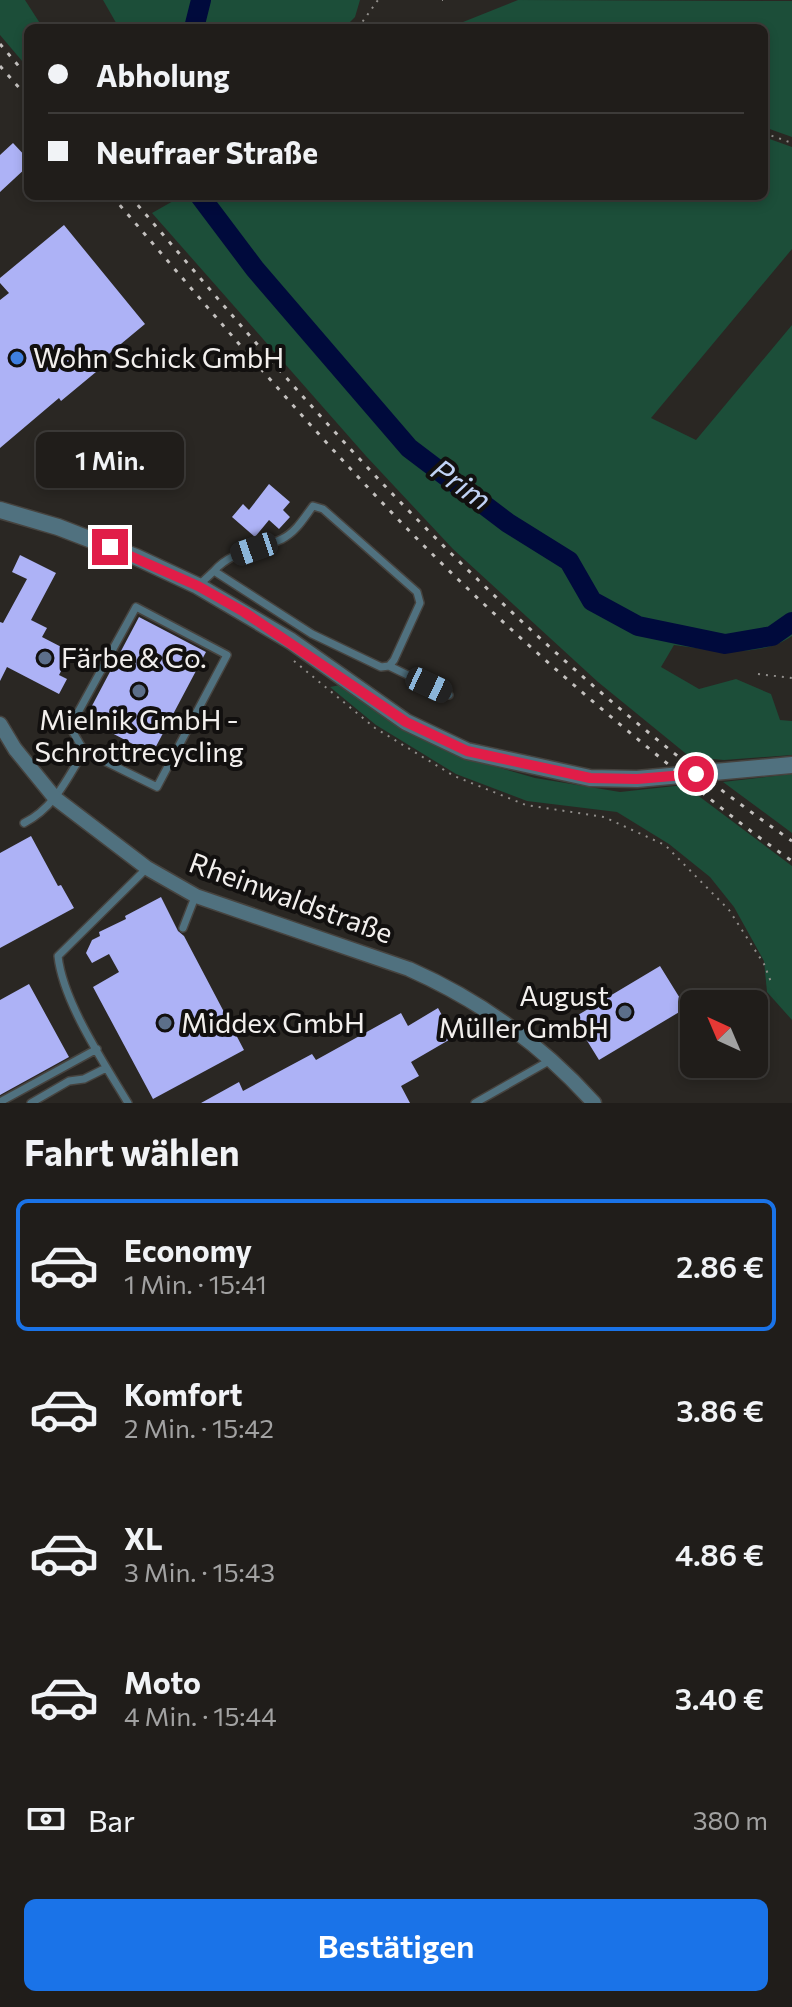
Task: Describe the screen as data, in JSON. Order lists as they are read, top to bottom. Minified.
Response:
{"streets":{"street":["Rheinwaldstraße"]},"water":["Prim"],"places":["Wohn Schick GmbH","Färbe & Co.","Mielnik GmbH - Schrottrecycling","August Müller GmbH","Middex GmbH"],"north":"top left","page":{"banner":["Abholung","Neufraer Straße"],"bubble":"1 Min.","heading":"Fahrt wählen","list":[{"name":"Economy","note":"1 Min. · 15:41","value":"2.86 €"},{"name":"Komfort","note":"2 Min. · 15:42","value":"3.86 €"},{"name":"XL","note":"3 Min. · 15:43","value":"4.86 €"},{"name":"Moto","note":"4 Min. · 15:44","value":"3.40 €"}],"pay":["Bar","380 m"],"buttons":"Bestätigen"}}
